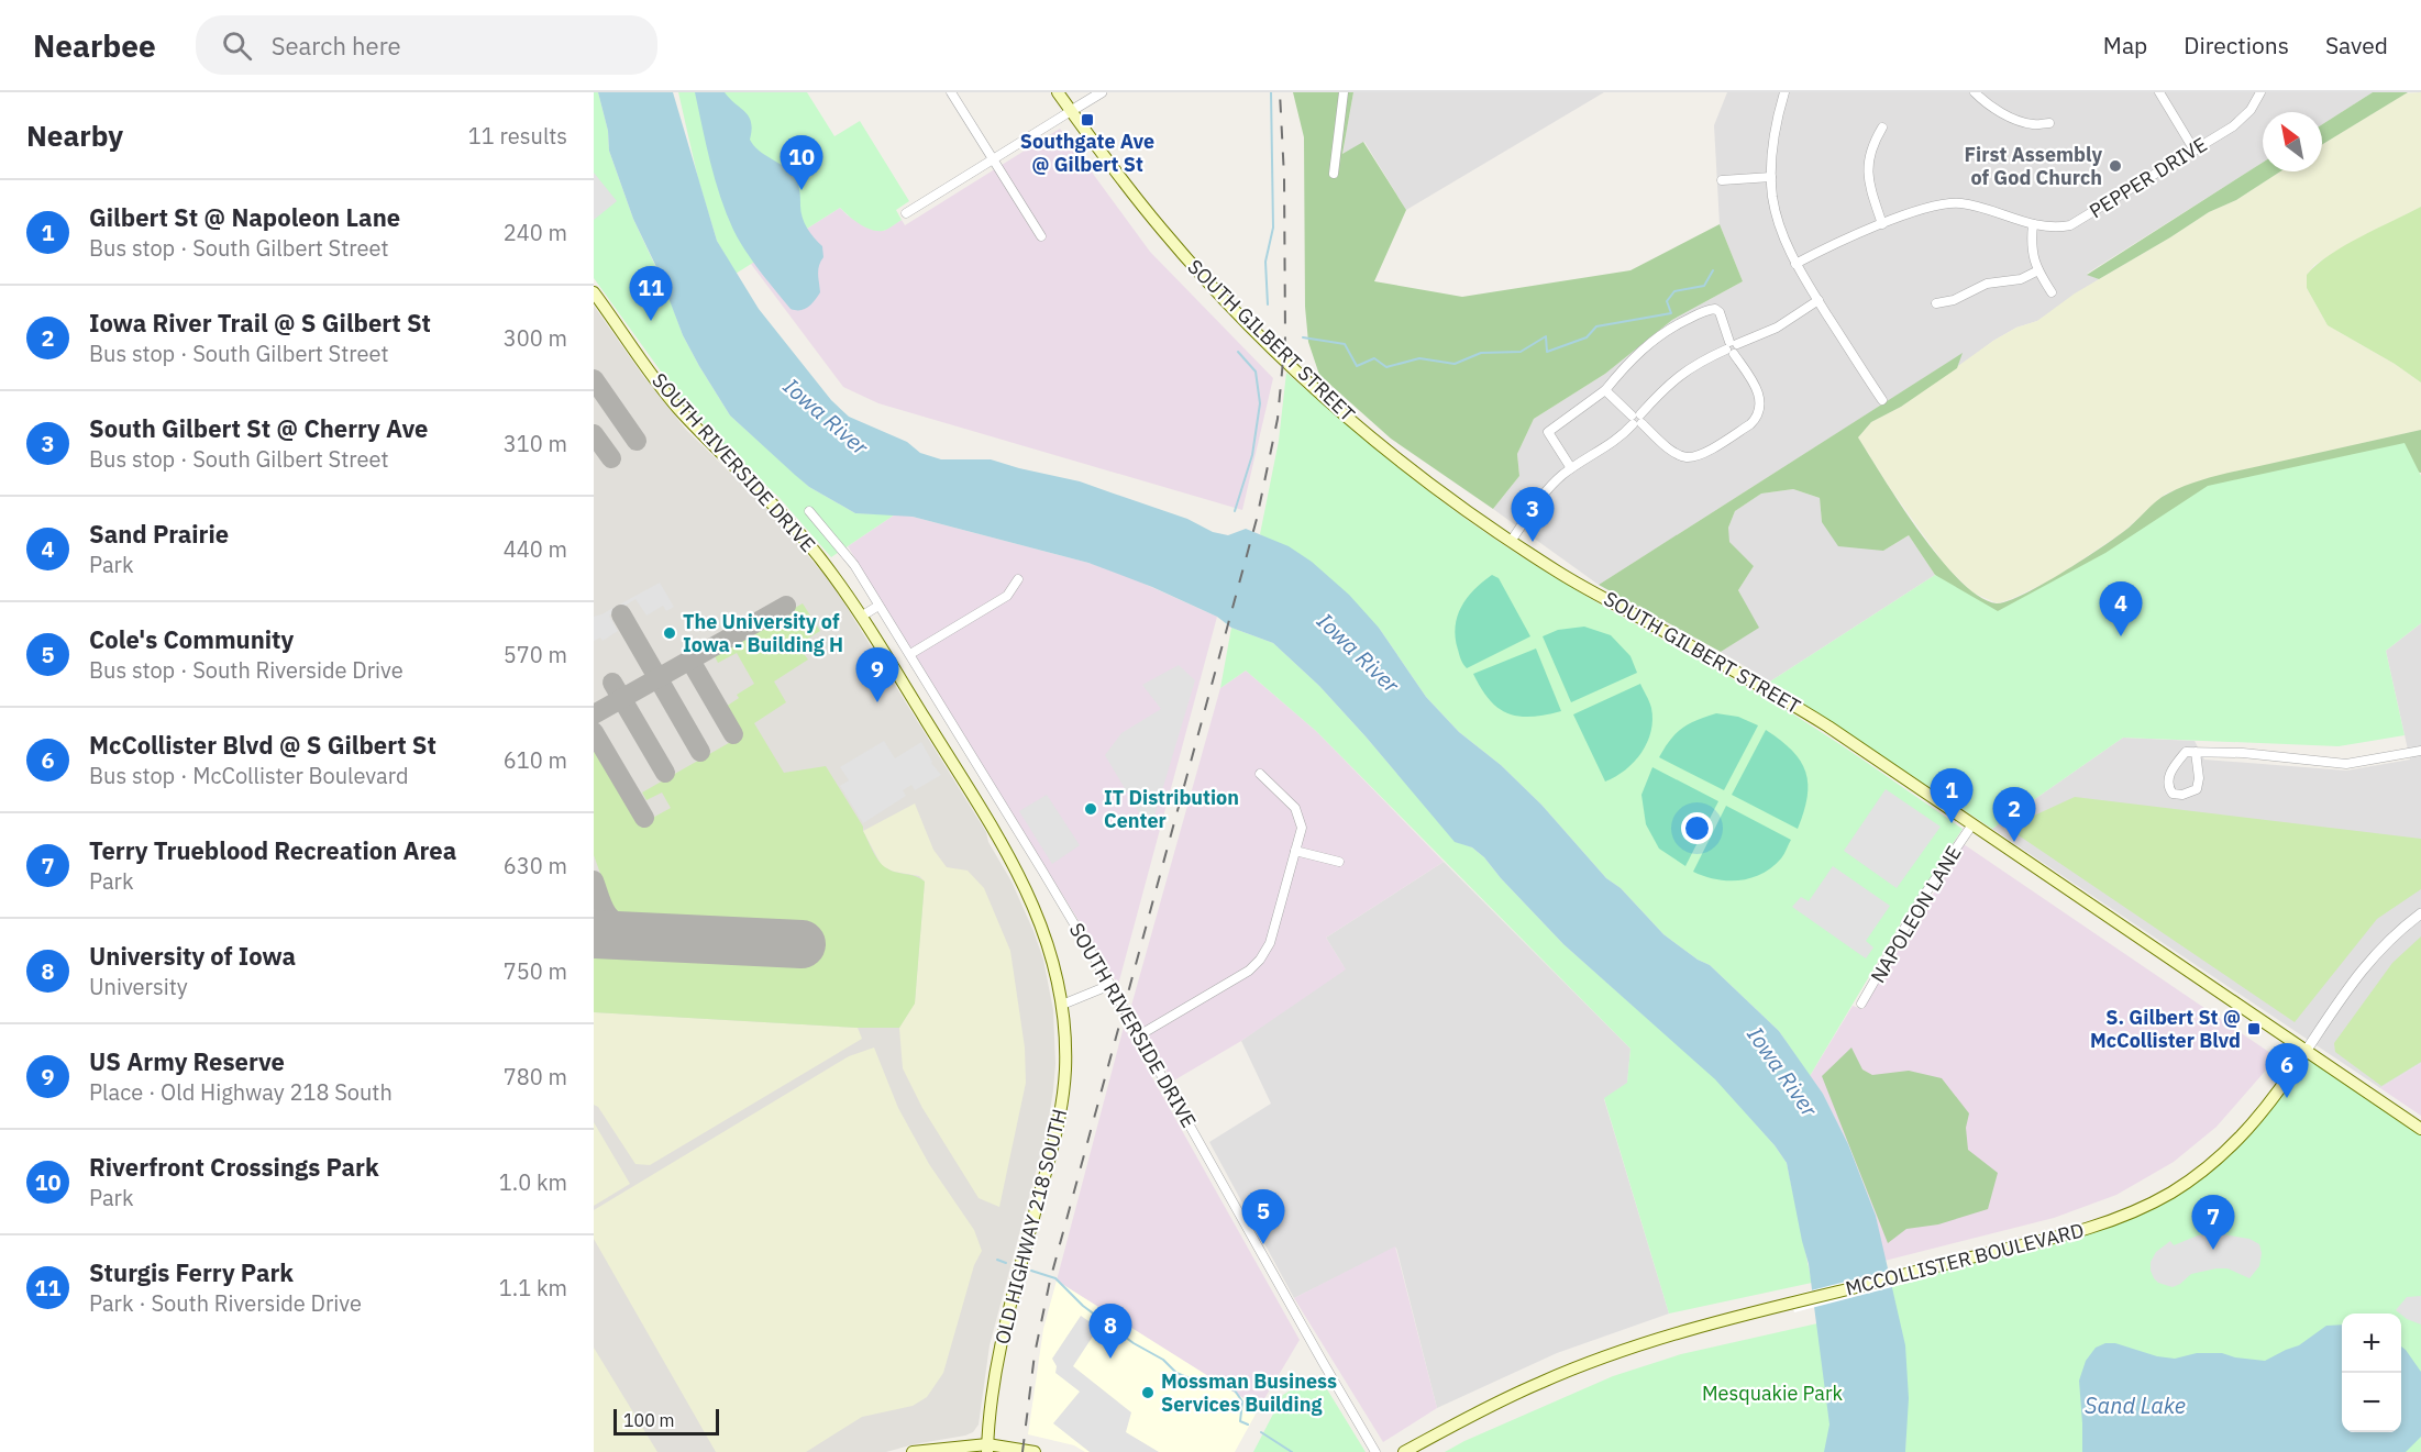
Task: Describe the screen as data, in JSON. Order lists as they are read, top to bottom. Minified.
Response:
{"streets":{"main road":["SOUTH GILBERT STREET","SOUTH RIVERSIDE DRIVE","OLD HIGHWAY 218 SOUTH","MCCOLLISTER BOULEVARD"],"street":["PEPPER DRIVE","NAPOLEON LANE"]},"crossings":[["SOUTH GILBERT STREET","NAPOLEON LANE"],["SOUTH GILBERT STREET","MCCOLLISTER BOULEVARD"],["SOUTH RIVERSIDE DRIVE","OLD HIGHWAY 218 SOUTH"]],"water":["Iowa River","Sand Lake"],"parks":["Mesquakie Park"],"places":{"transit":["Southgate Ave @ Gilbert St","S. Gilbert St @ McCollister Blvd"],"other":["First Assembly of God Church","The University of Iowa - Building H","IT Distribution Center","Mossman Business Services Building"]},"scale_bar":"100 m","north":"top left","page":{"header":"Nearbee","search":"Search here","nav":["Map","Directions","Saved"],"heading":["Nearby","11 results"],"pins":["10","11","3","4","9","1","2","6","5","7","8"],"list":[{"mark":"1","name":"Gilbert St @ Napoleon Lane","note":"Bus stop · South Gilbert Street","value":"240 m"},{"mark":"2","name":"Iowa River Trail @ S Gilbert St","note":"Bus stop · South Gilbert Street","value":"300 m"},{"mark":"3","name":"South Gilbert St @ Cherry Ave","note":"Bus stop · South Gilbert Street","value":"310 m"},{"mark":"4","name":"Sand Prairie","note":"Park","value":"440 m"},{"mark":"5","name":"Cole's Community","note":"Bus stop · South Riverside Drive","value":"570 m"},{"mark":"6","name":"McCollister Blvd @ S Gilbert St","note":"Bus stop · McCollister Boulevard","value":"610 m"},{"mark":"7","name":"Terry Trueblood Recreation Area","note":"Park","value":"630 m"},{"mark":"8","name":"University of Iowa","note":"University","value":"750 m"},{"mark":"9","name":"US Army Reserve","note":"Place · Old Highway 218 South","value":"780 m"},{"mark":"10","name":"Riverfront Crossings Park","note":"Park","value":"1.0 km"},{"mark":"11","name":"Sturgis Ferry Park","note":"Park · South Riverside Drive","value":"1.1 km"}],"map_buttons":["+","−"],"scale":"100 m"}}
